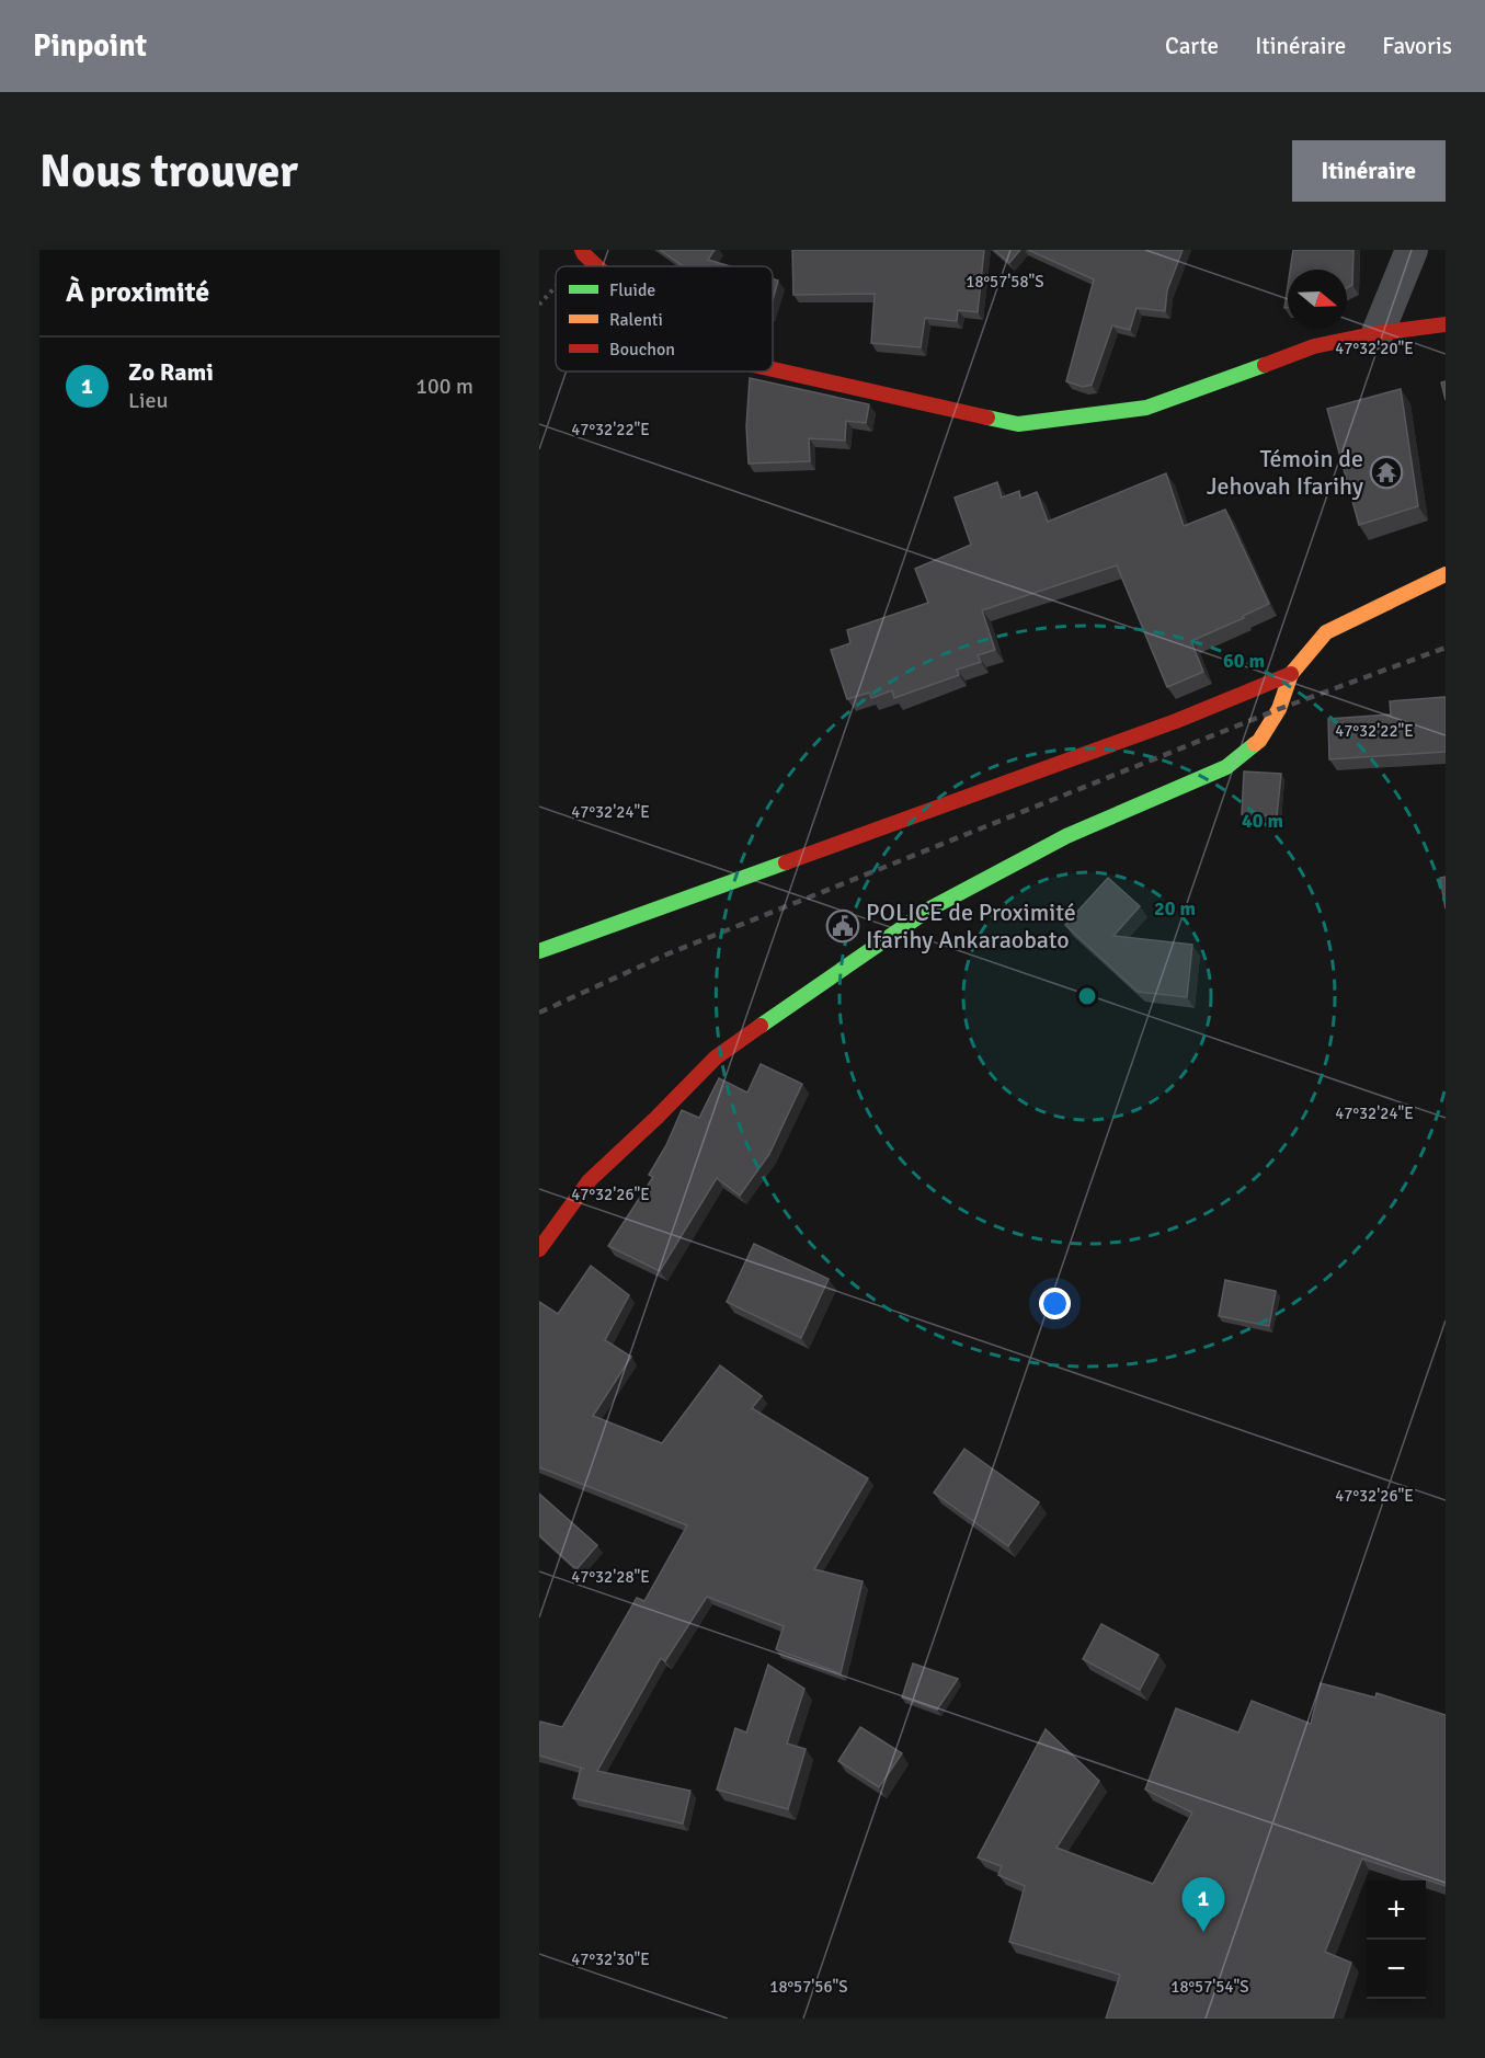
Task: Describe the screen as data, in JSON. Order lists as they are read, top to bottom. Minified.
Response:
{"places":{"temple":["Témoin de Jehovah Ifarihy"],"public building":["POLICE de Proximité Ifarihy Ankaraobato"]},"legend":["Fluide","Ralenti","Bouchon"],"north":"right","page":{"header":"Pinpoint","nav":["Carte","Itinéraire","Favoris"],"buttons":"Itinéraire","title":"Nous trouver","heading":"À proximité","list":[{"mark":"1","name":"Zo Rami","note":"Lieu","value":"100 m"}],"pins":"1","map_buttons":["+","−"]},"coordinates":["18°57'58\"S","47°32'20\"E","47°32'22\"E","47°32'24\"E","47°32'26\"E","47°32'28\"E","47°32'30\"E","18°57'56\"S","18°57'54\"S"],"rings":["60 m","40 m","20 m"]}
